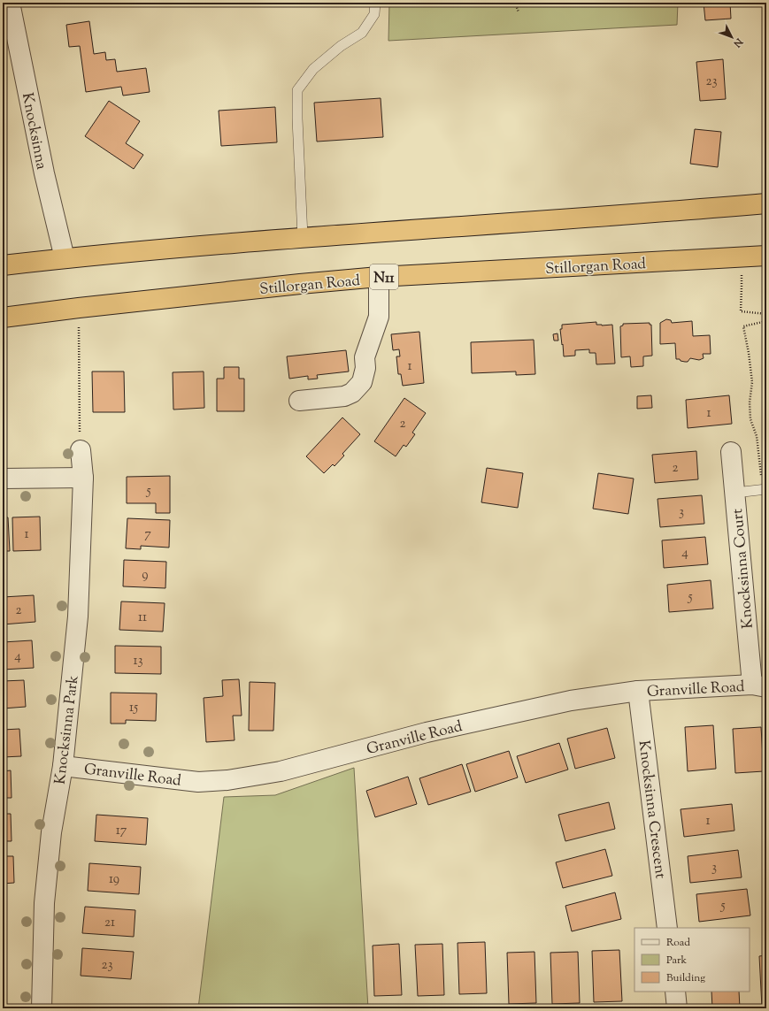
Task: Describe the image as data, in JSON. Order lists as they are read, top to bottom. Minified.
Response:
{"streets":{"highway":["Stillorgan Road","N11"],"street":["Knocksinna","Knocksinna Court","Granville Road","Knocksinna Park","Knocksinna Crescent"]},"crossings":[["Knocksinna Court","Granville Road"],["Granville Road","Knocksinna Park"],["Granville Road","Knocksinna Crescent"]],"house_numbers":["23","1","1","2","2","5","3","1","7","4","9","5","2","11","4","13","15","1","17","3","19","5","21","23"],"legend":["Road","Park","Building"],"north":"bottom right"}
